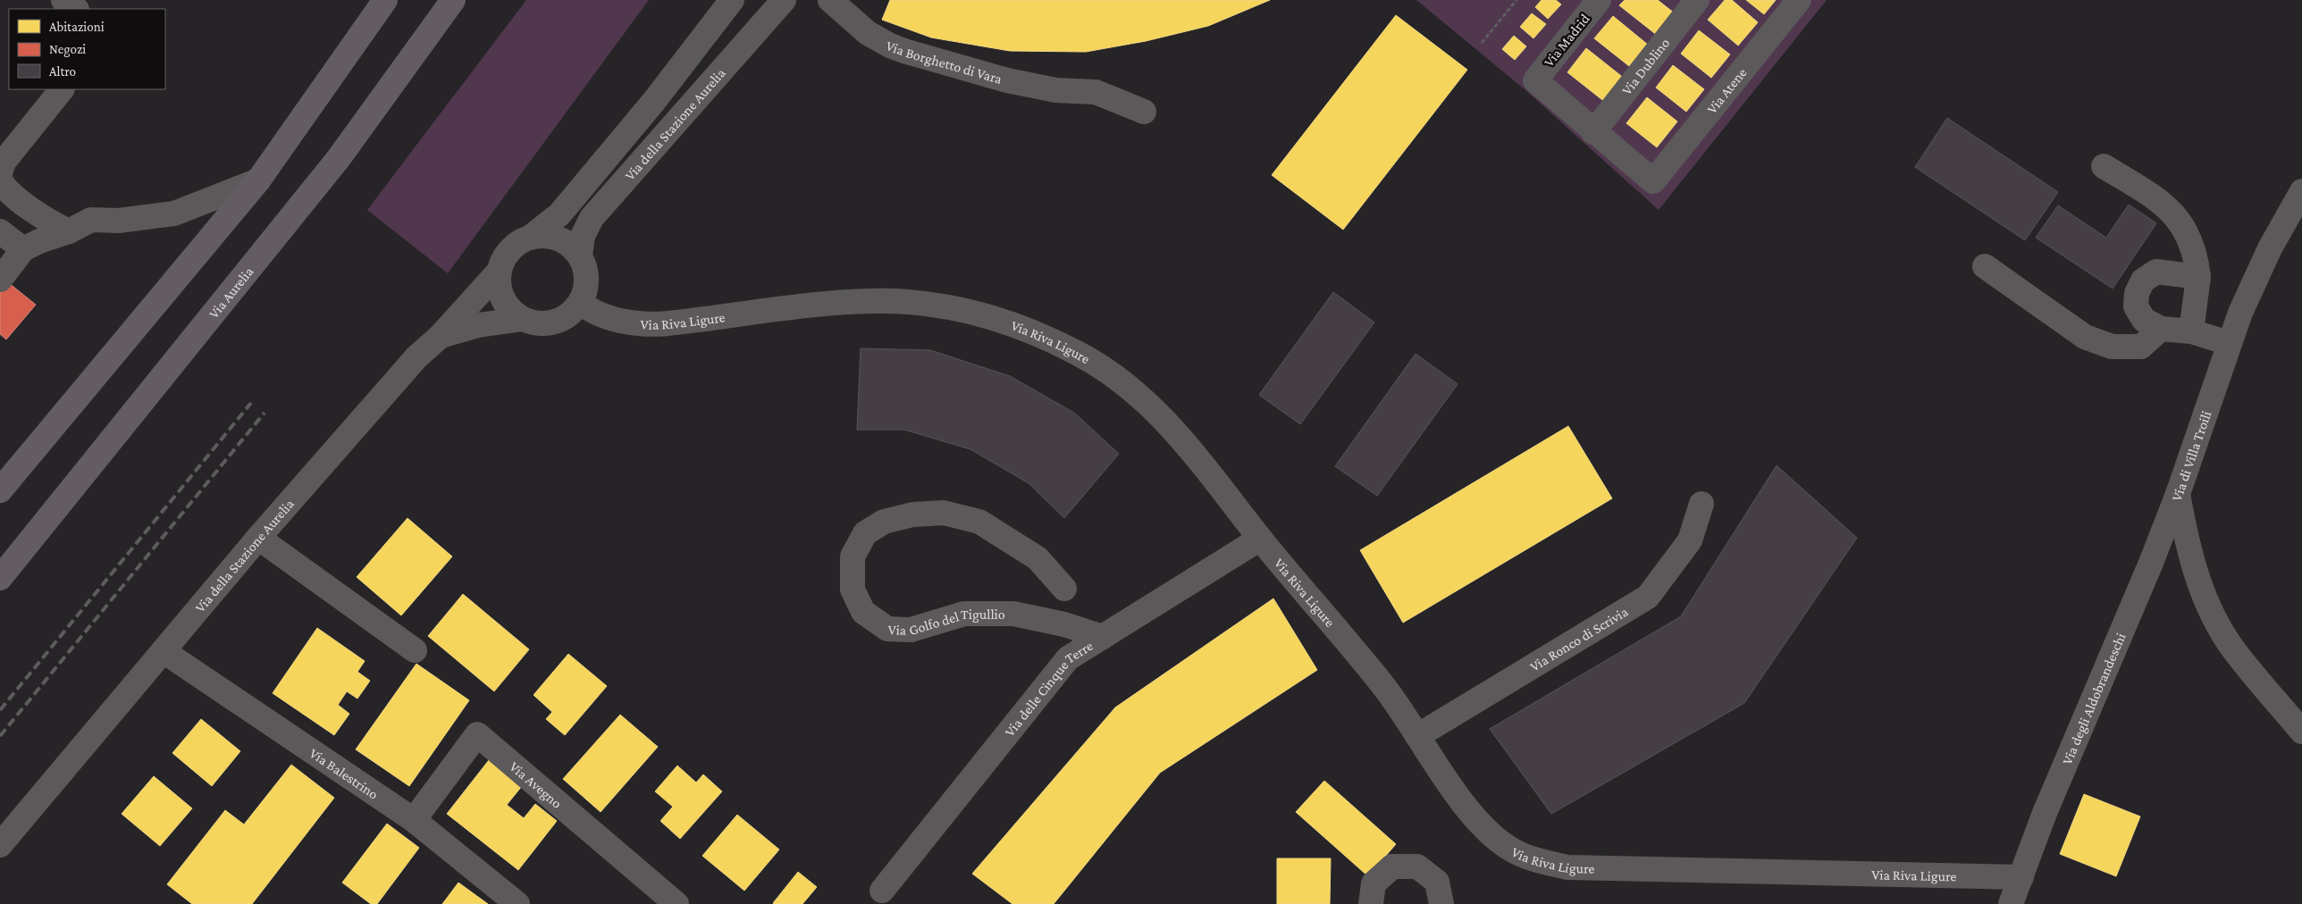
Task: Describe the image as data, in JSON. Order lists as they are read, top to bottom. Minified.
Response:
{"streets":{"highway":["Via Aurelia"],"street":["Via Madrid","Via Borghetto di Vara","Via Dublino","Via Atene","Via della Stazione Aurelia","Via Riva Ligure","Via di Villa Troili","Via Golfo del Tigullio","Via Ronco di Scrivia","Via delle Cinque Terre","Via degli Aldobrandeschi","Via Balestrino","Via Avegno"]},"crossings":[["Via Madrid","Via Dublino"],["Via Madrid","Via Atene"],["Via Dublino","Via Atene"],["Via della Stazione Aurelia","Via Riva Ligure"],["Via della Stazione Aurelia","Via Balestrino"],["Via Riva Ligure","Via Ronco di Scrivia"],["Via Riva Ligure","Via delle Cinque Terre"],["Via Riva Ligure","Via degli Aldobrandeschi"],["Via di Villa Troili","Via degli Aldobrandeschi"],["Via Golfo del Tigullio","Via delle Cinque Terre"],["Via Balestrino","Via Avegno"]],"legend":["Abitazioni","Negozi","Altro"]}
